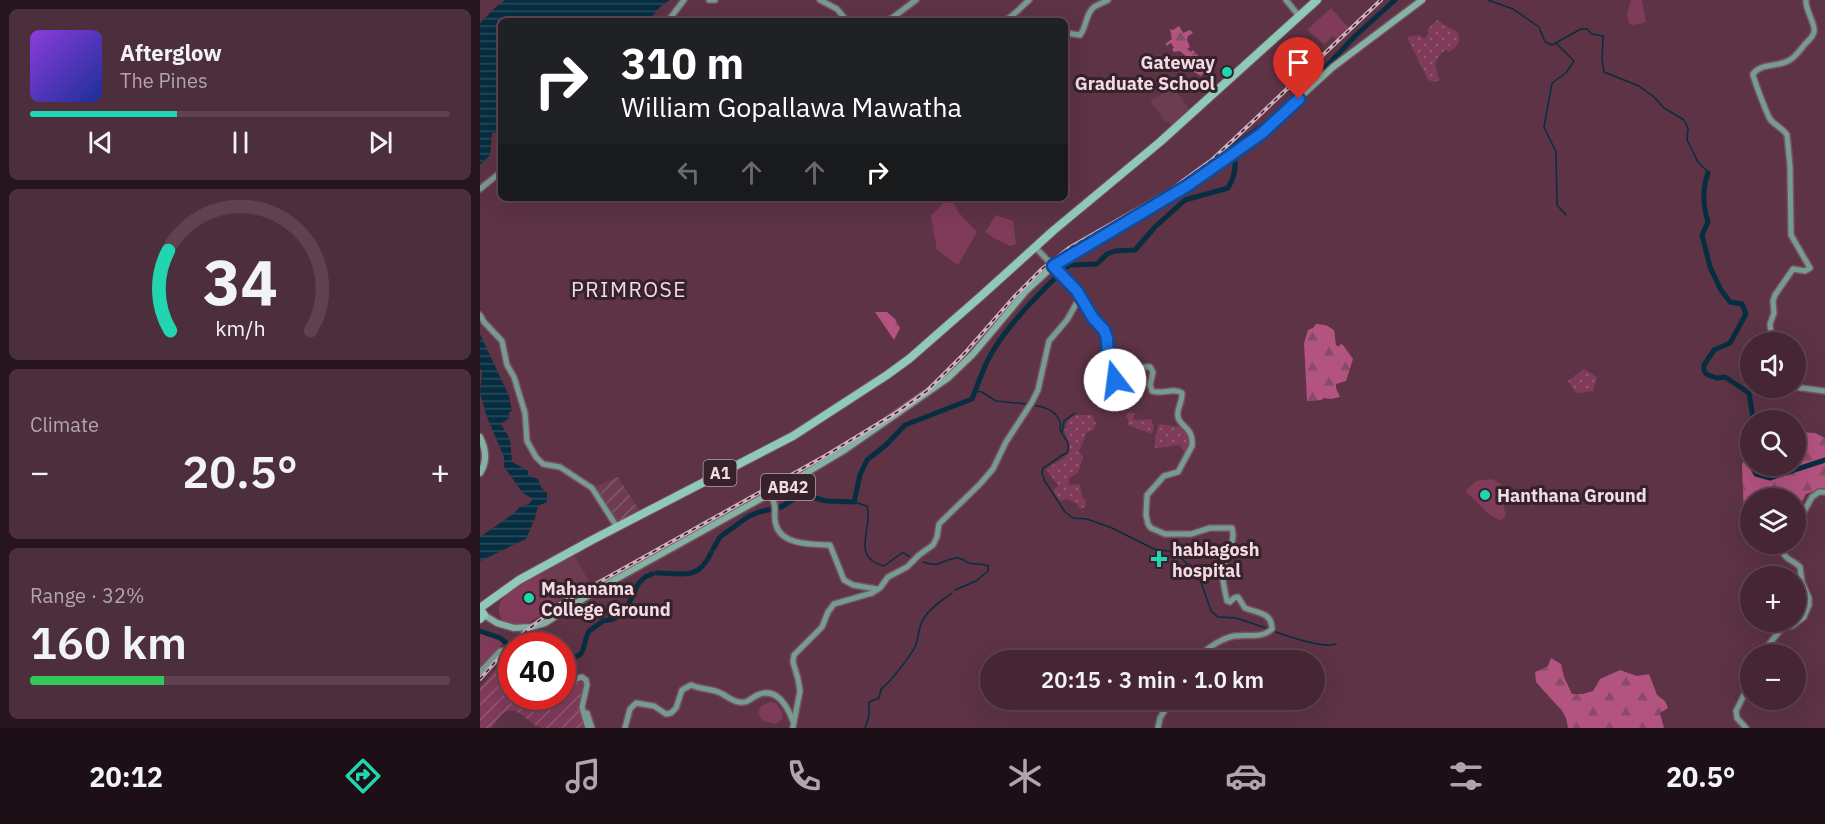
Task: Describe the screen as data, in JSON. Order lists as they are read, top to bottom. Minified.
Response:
{"streets":{"highway":["A1"],"main road":["AB42"]},"crossings":[["A1","AB42"]],"districts":["PRIMROSE"],"places":{"other":["Gateway Graduate School","Hanthana Ground","Mahanama College Ground"],"health":["hablagosh hospital"]},"page":{"turn":["310 m","William Gopallawa Mawatha"],"song":["Afterglow","The Pines"],"map_buttons":["+","−"],"tile":["Climate",["Range · 32%","160 km"]],"heat":["−","20.5°","+"],"limit":"40","trip":"20:15 · 3 min · 1.0 km","tabs":["20:12","20.5°"],"gauge":["34","km/h"]}}
